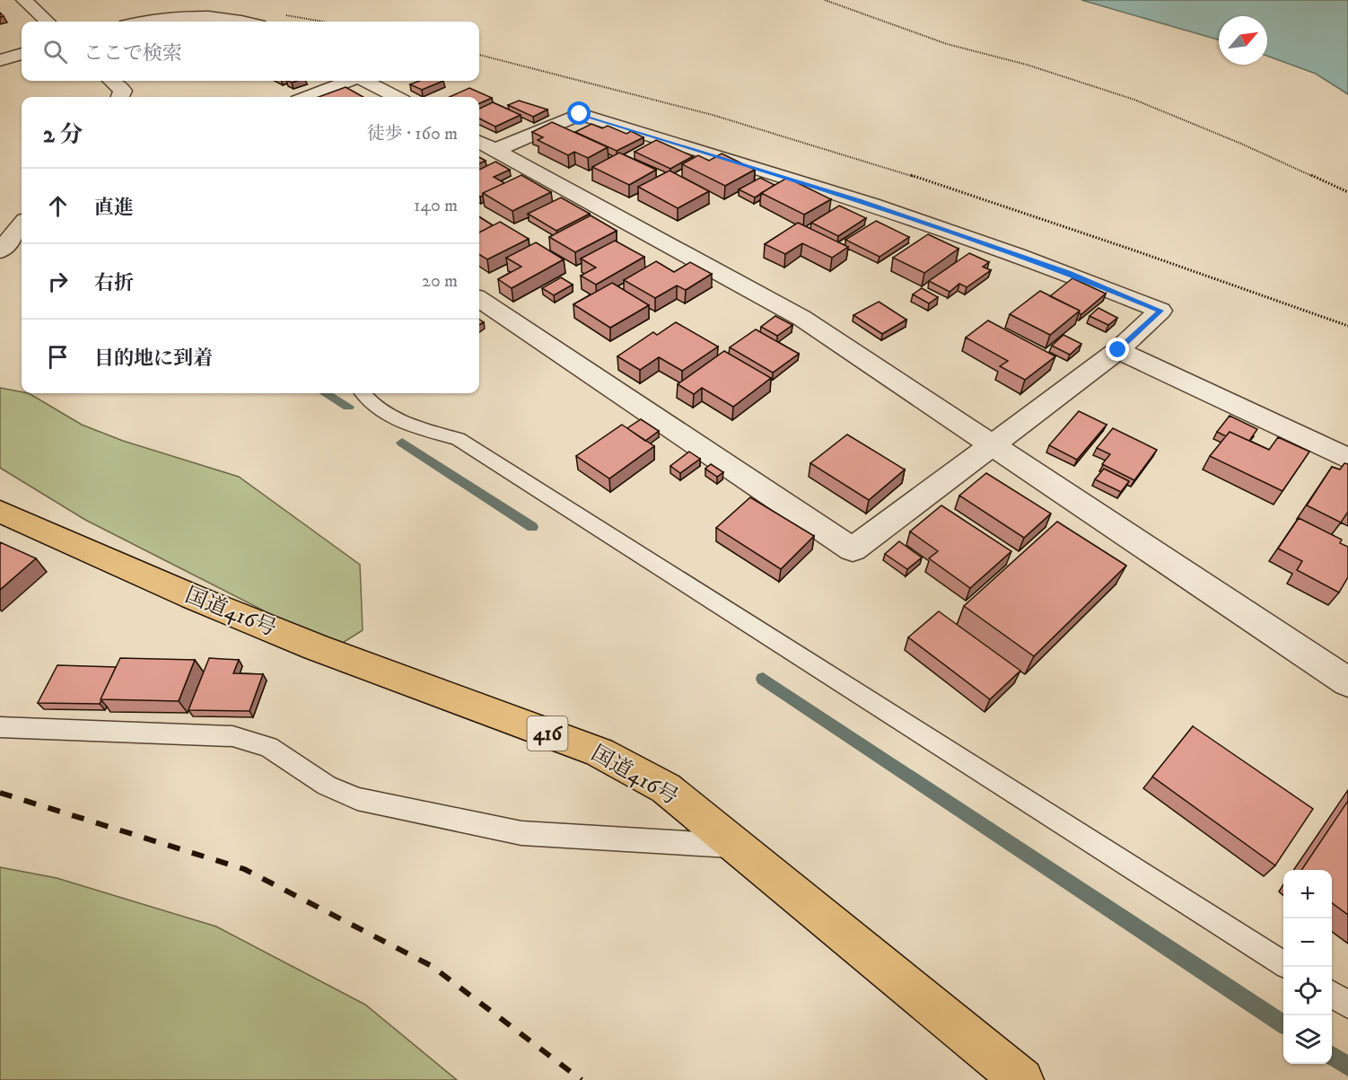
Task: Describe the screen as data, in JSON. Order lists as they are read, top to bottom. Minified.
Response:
{"streets":{"highway":["国道416号","416"]},"north":"top right","page":{"search":"ここで検索","heading":["2 分","徒歩 · 160 m"],"list":[["直進","140 m"],["右折","20 m"],"目的地に到着"],"map_buttons":["+","−"]}}
